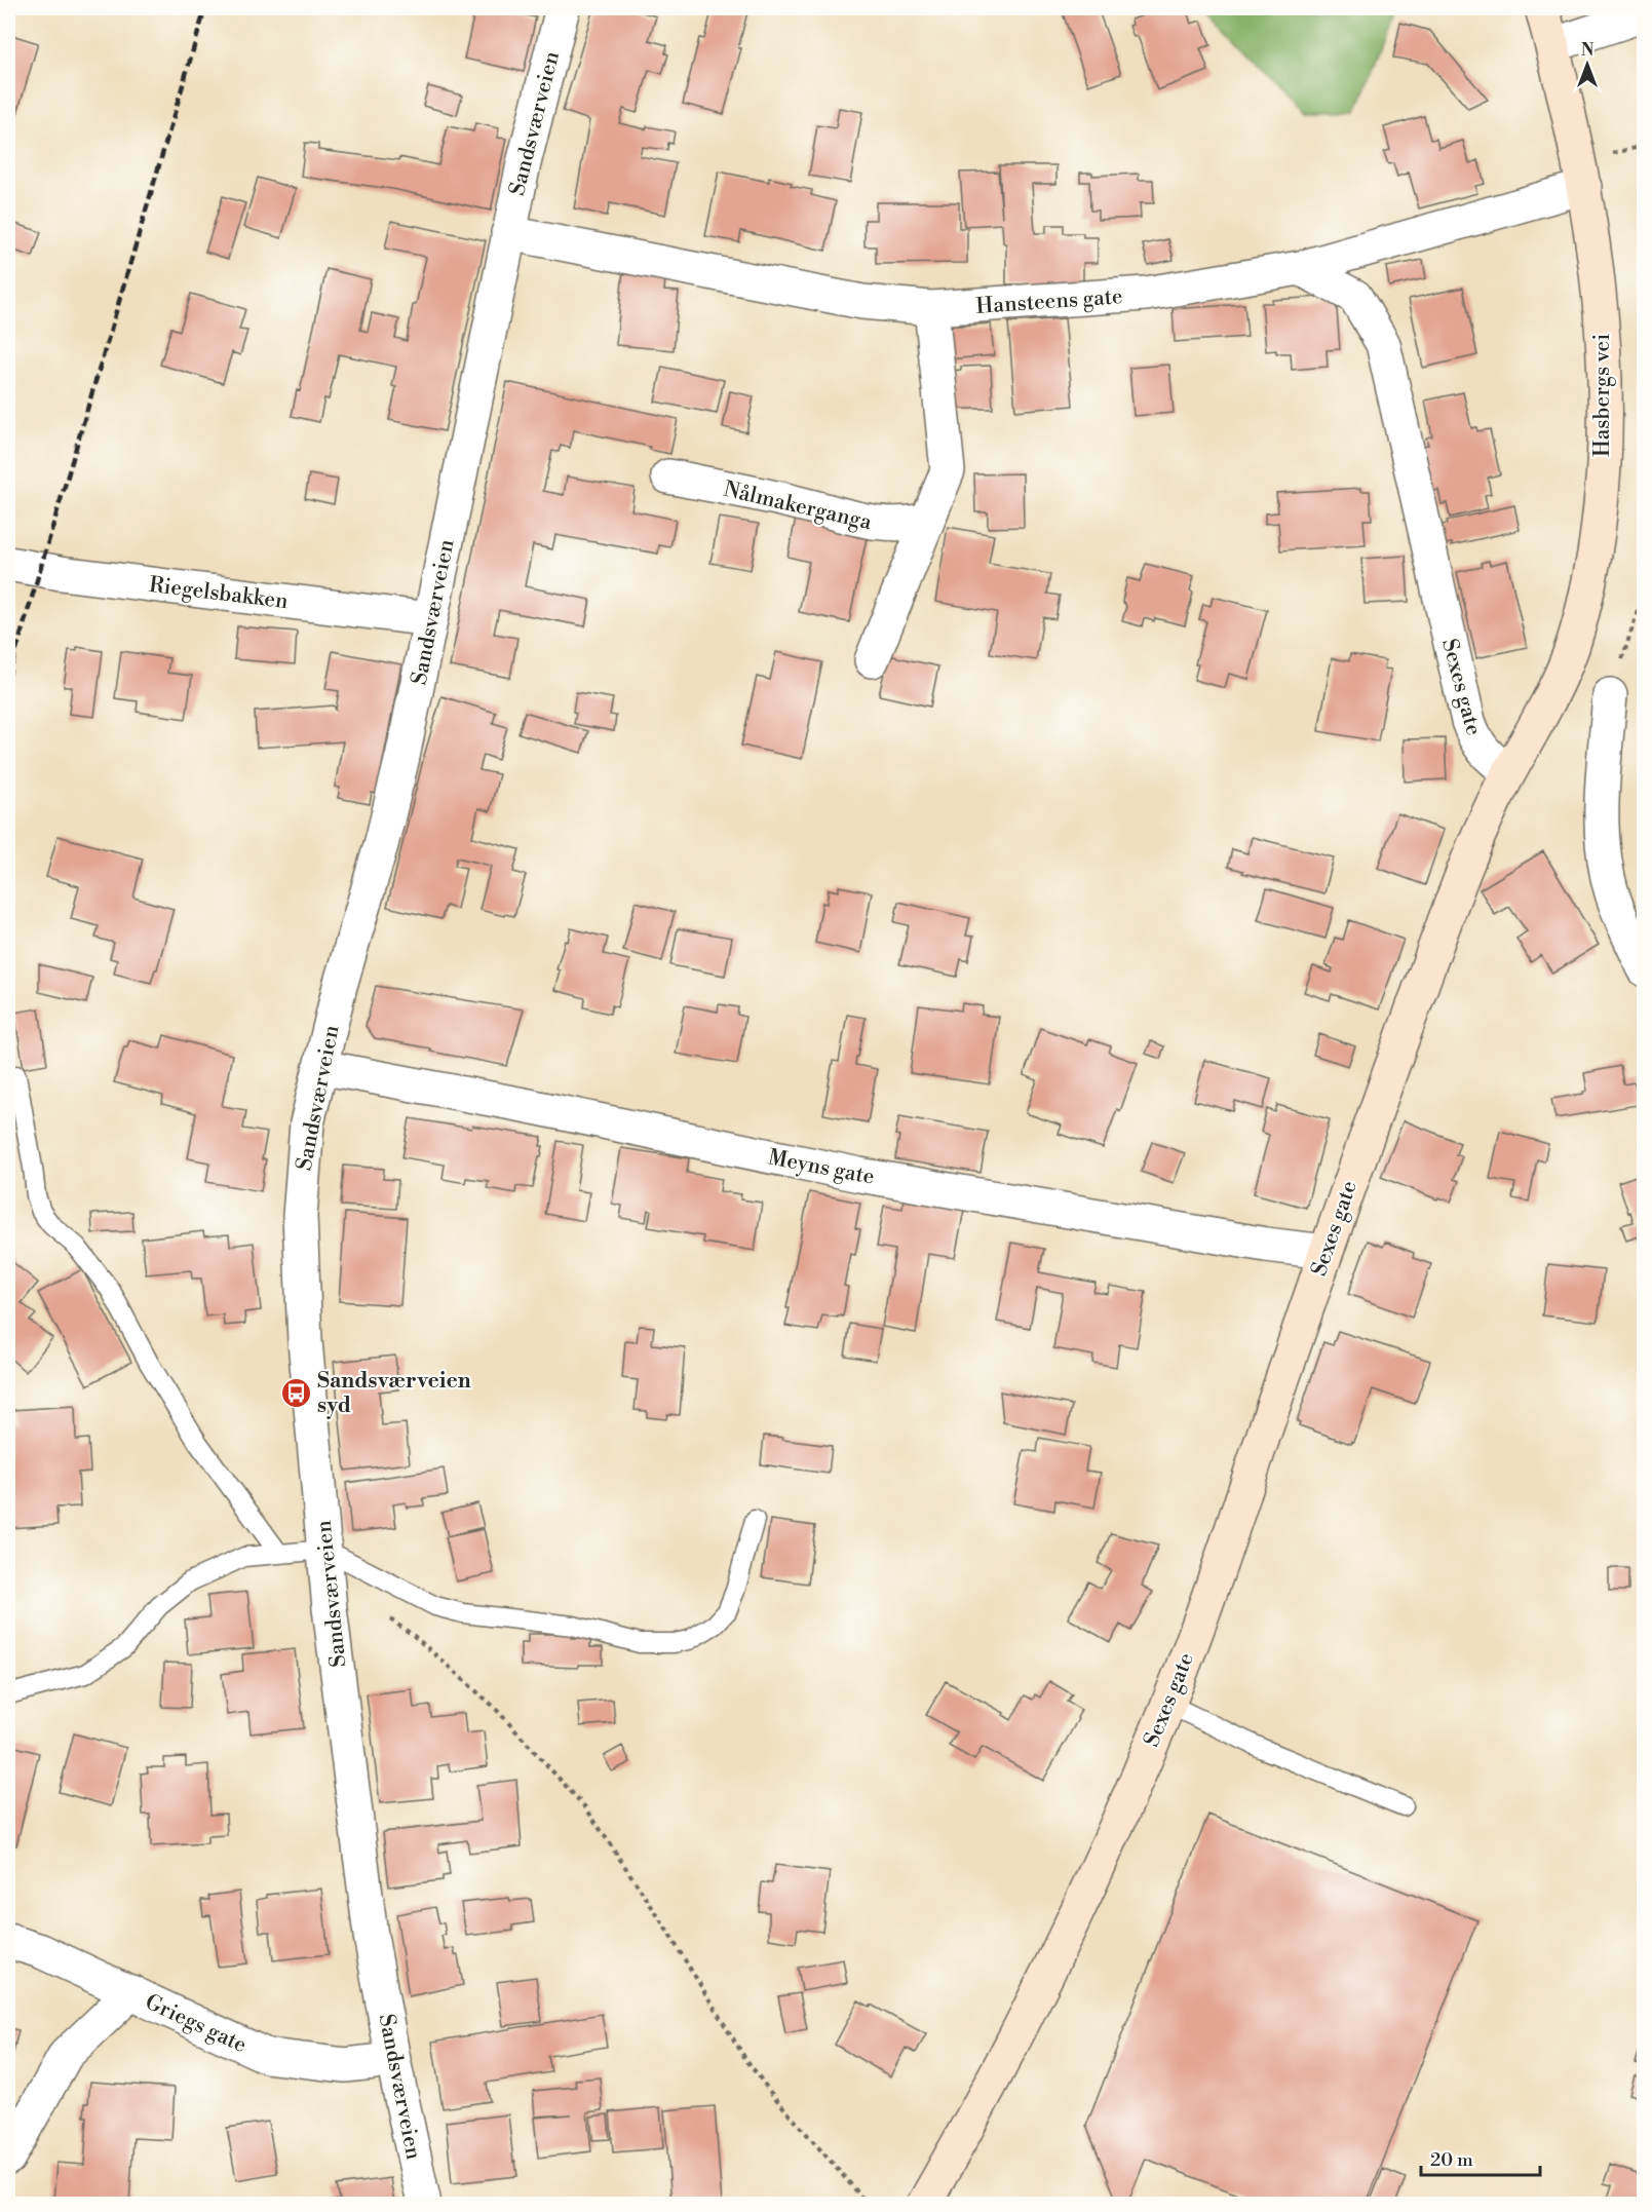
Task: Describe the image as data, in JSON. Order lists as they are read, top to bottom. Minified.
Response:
{"streets":{"street":["Sandsværveien","Hansteens gate","Hasbergs vei","Nålmakerganga","Riegelsbakken","Sexes gate","Meyns gate","Griegs gate"]},"crossings":[["Sandsværveien","Hansteens gate"],["Sandsværveien","Riegelsbakken"],["Sandsværveien","Meyns gate"],["Sandsværveien","Griegs gate"],["Hansteens gate","Hasbergs vei"],["Hansteens gate","Sexes gate"],["Hasbergs vei","Sexes gate"],["Sexes gate","Meyns gate"]],"places":{"bus stop":["Sandsværveien syd"]},"scale_bar":"20 m","north":"top"}
